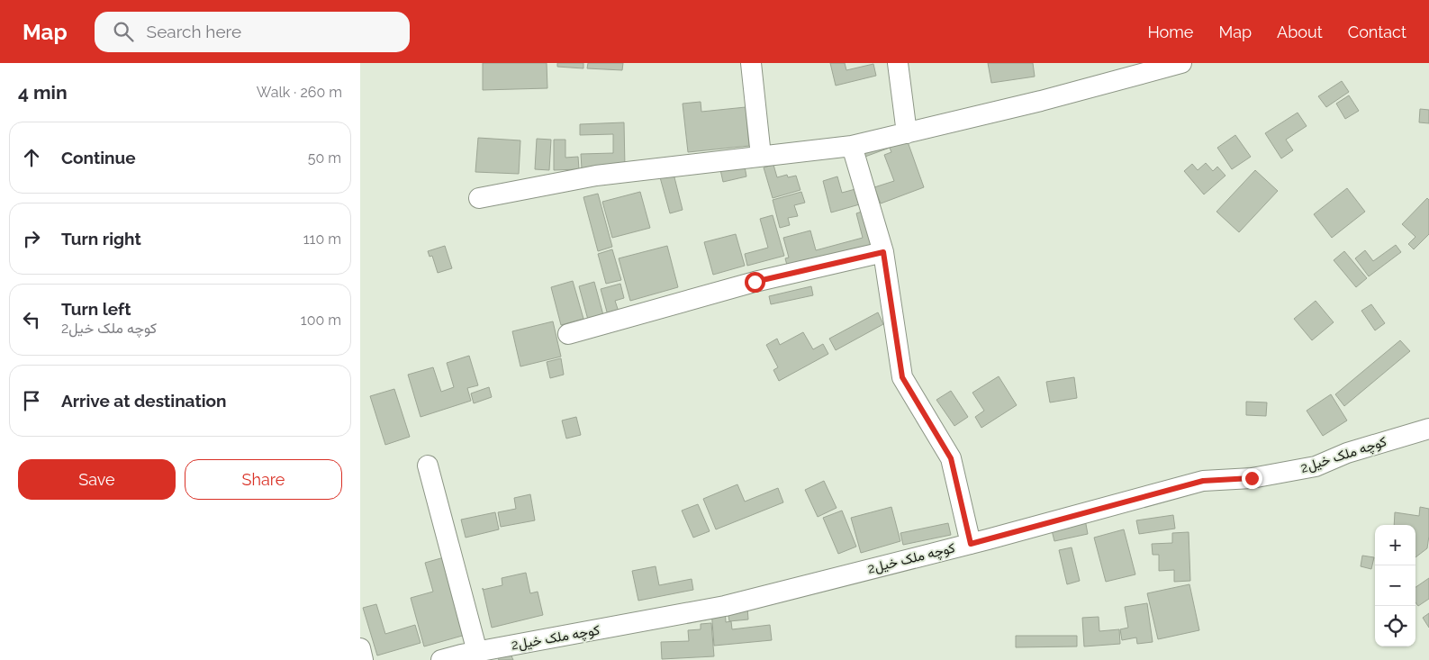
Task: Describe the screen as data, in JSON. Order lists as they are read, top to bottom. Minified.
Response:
{"streets":{"street":["کوچه ملک خیل2"]},"page":{"header":"Map","search":"Search here","nav":["Home","Map","About","Contact"],"heading":["4 min","Walk · 260 m"],"list":[["Continue","50 m"],["Turn right","110 m"],["Turn left","کوچه ملک خیل2","100 m"],"Arrive at destination"],"buttons":["Save","Share"],"map_buttons":["+","−"]}}
